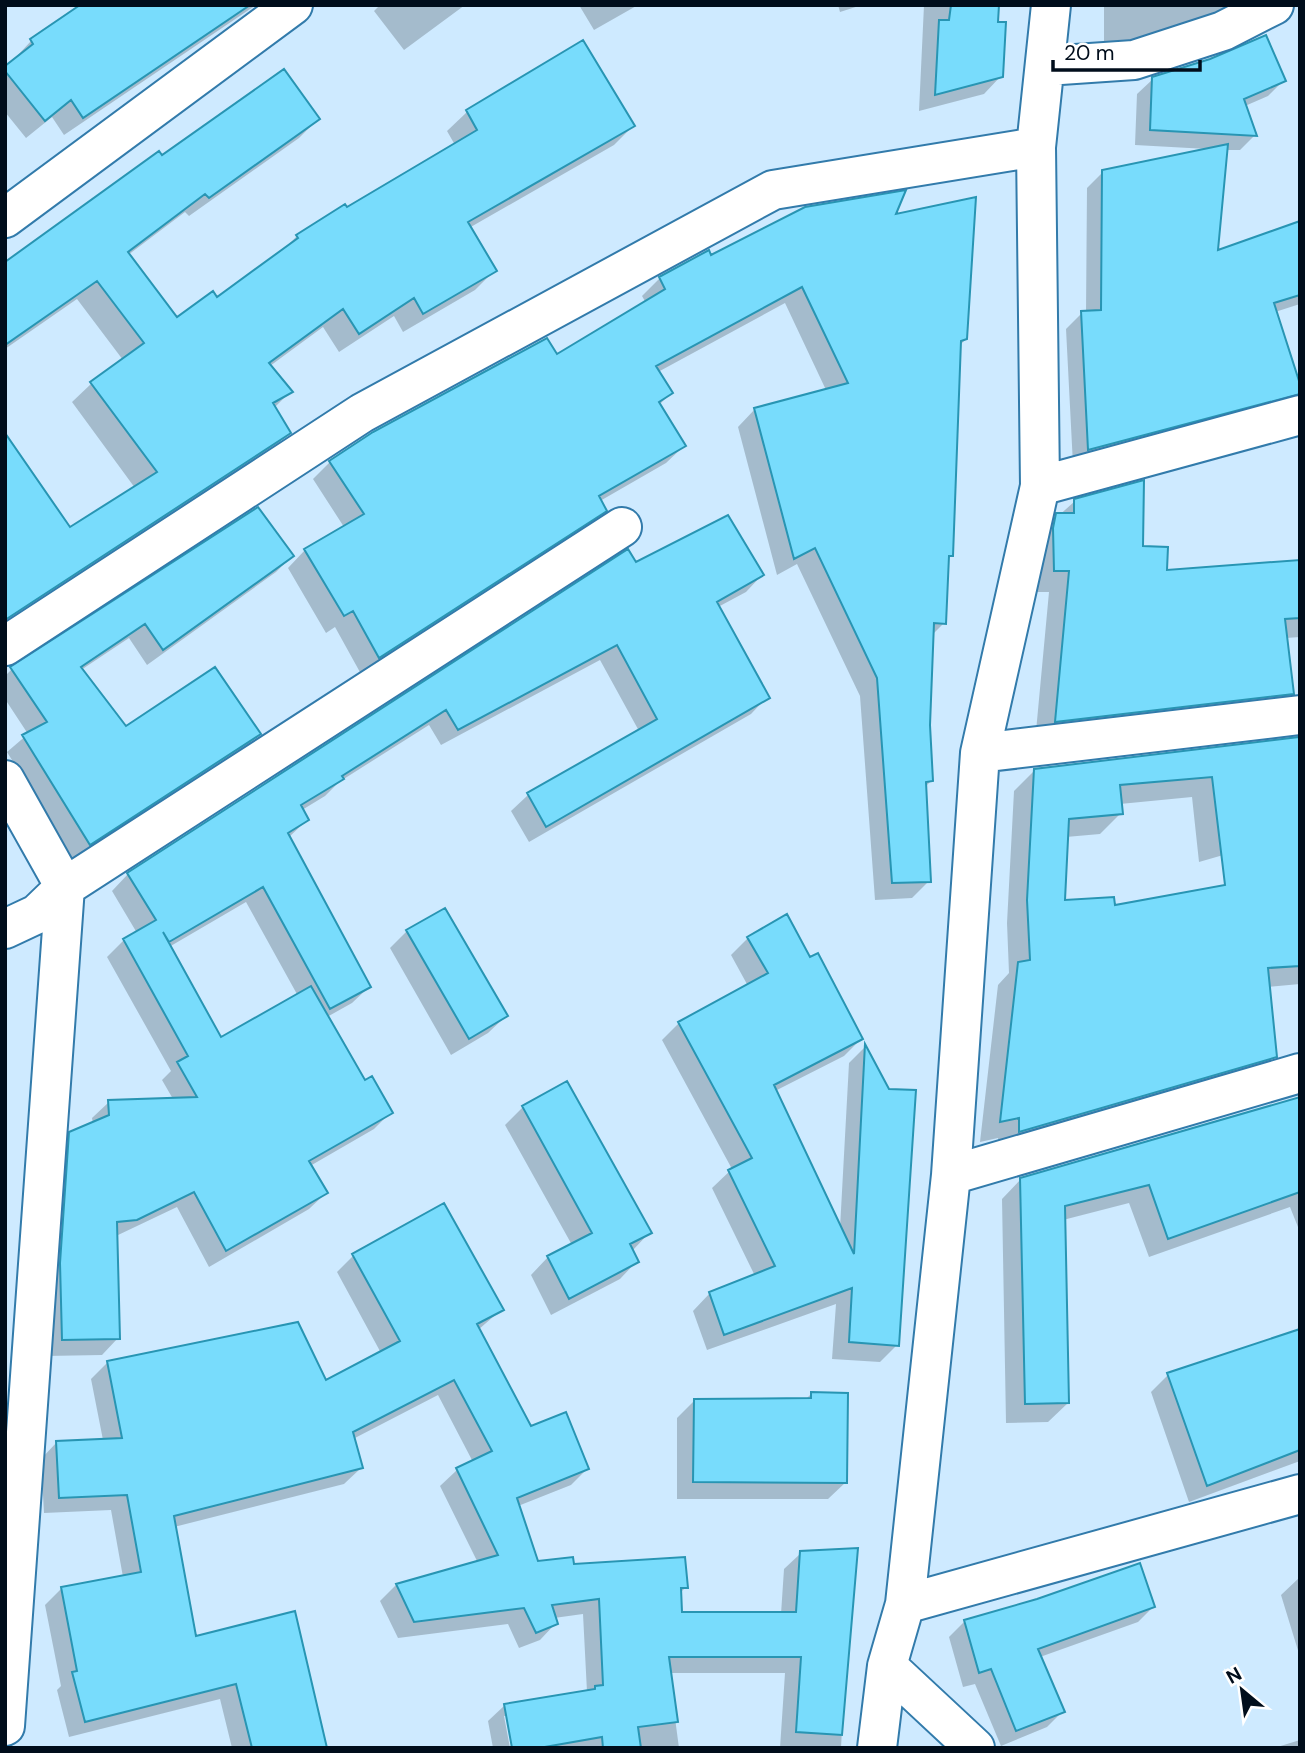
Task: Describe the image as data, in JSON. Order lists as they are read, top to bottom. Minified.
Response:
{"scale_bar":"20 m","north":"top left"}
